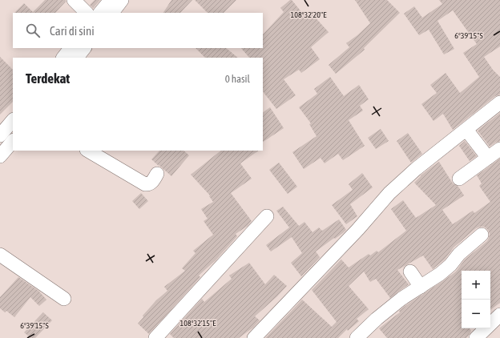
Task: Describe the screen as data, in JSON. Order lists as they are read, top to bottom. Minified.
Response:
{"page":{"search":"Cari di sini","heading":["Terdekat","0 hasil"],"map_buttons":["+","−"]},"coordinates":["108°32'20\"E","6°39'15\"S","108°32'15\"E"]}
